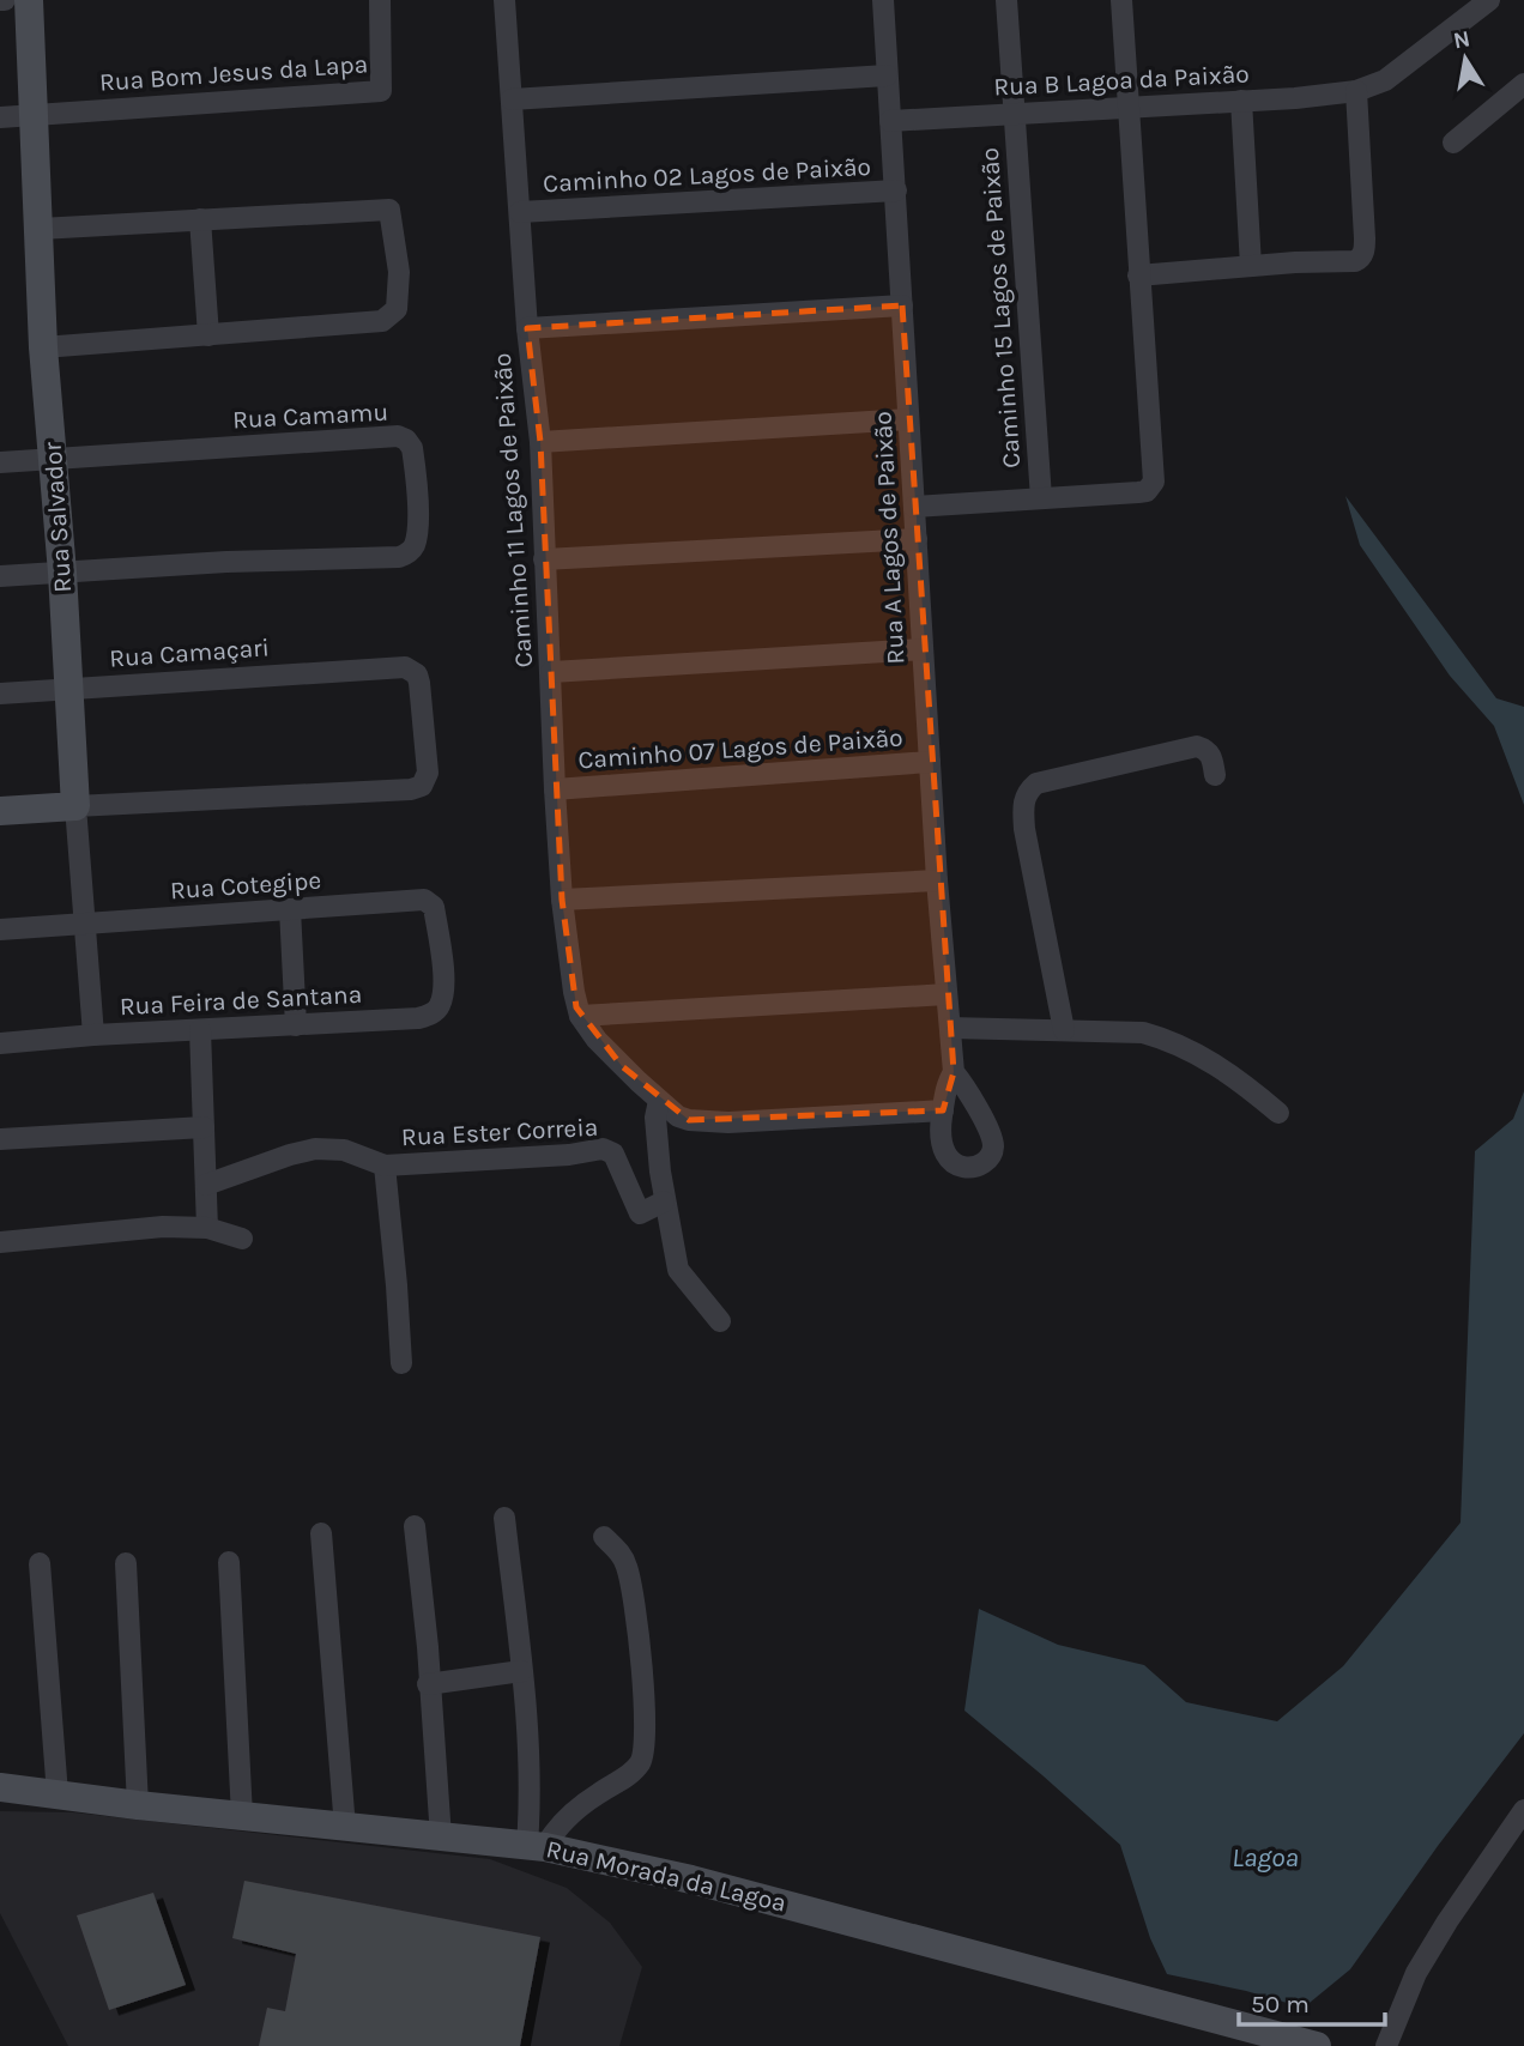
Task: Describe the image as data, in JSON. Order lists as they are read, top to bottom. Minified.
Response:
{"streets":{"street":["Rua Bom Jesus da Lapa","Rua B Lagoa da Paixão","Caminho 02 Lagos de Paixão","Caminho 15 Lagos de Paixão","Rua Camamu","Caminho 11 Lagos de Paixão","Rua Salvador","Rua A Lagos de Paixão","Rua Camaçari","Caminho 07 Lagos de Paixão","Rua Cotegipe","Rua Feira de Santana","Rua Ester Correia","Rua Morada da Lagoa"]},"crossings":[["Rua Bom Jesus da Lapa","Rua Salvador"],["Rua B Lagoa da Paixão","Caminho 15 Lagos de Paixão"],["Rua B Lagoa da Paixão","Rua A Lagos de Paixão"],["Caminho 02 Lagos de Paixão","Caminho 11 Lagos de Paixão"],["Caminho 02 Lagos de Paixão","Rua A Lagos de Paixão"],["Rua Camamu","Rua Salvador"],["Caminho 11 Lagos de Paixão","Caminho 07 Lagos de Paixão"],["Rua Salvador","Rua Camaçari"],["Rua Salvador","Rua Cotegipe"],["Rua Salvador","Rua Feira de Santana"],["Rua A Lagos de Paixão","Caminho 07 Lagos de Paixão"],["Rua Cotegipe","Rua Feira de Santana"]],"water":["Lagoa"],"scale_bar":"50 m","north":"top"}
